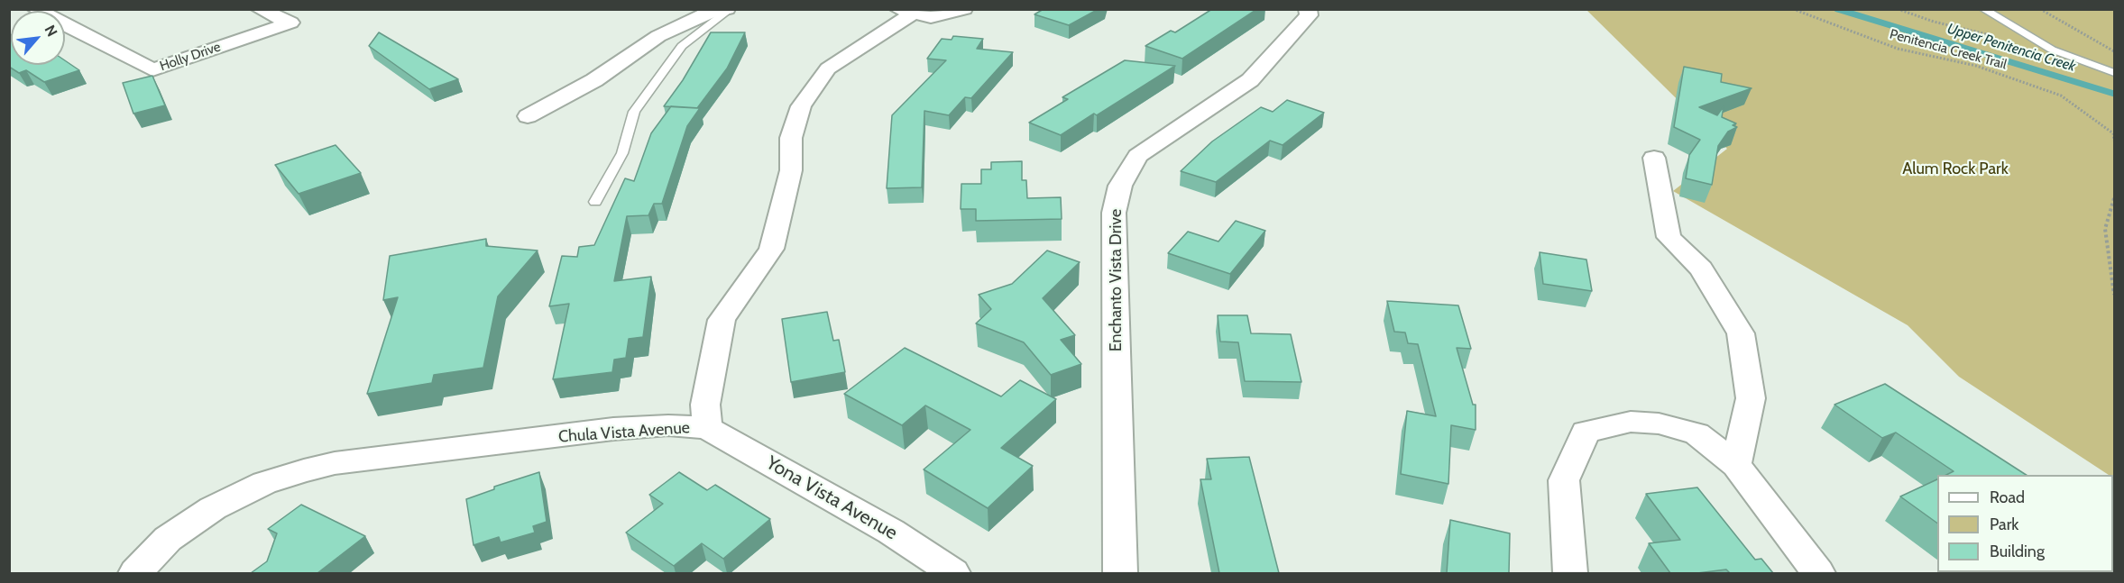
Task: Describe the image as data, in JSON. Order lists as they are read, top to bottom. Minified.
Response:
{"streets":{"street":["Holly Drive","Enchanto Vista Drive","Chula Vista Avenue","Yona Vista Avenue"],"path":["Penitencia Creek Trail"]},"crossings":[["Chula Vista Avenue","Yona Vista Avenue"]],"water":["Upper Penitencia Creek"],"parks":["Alum Rock Park"],"legend":["Road","Park","Building"],"north":"top right"}
